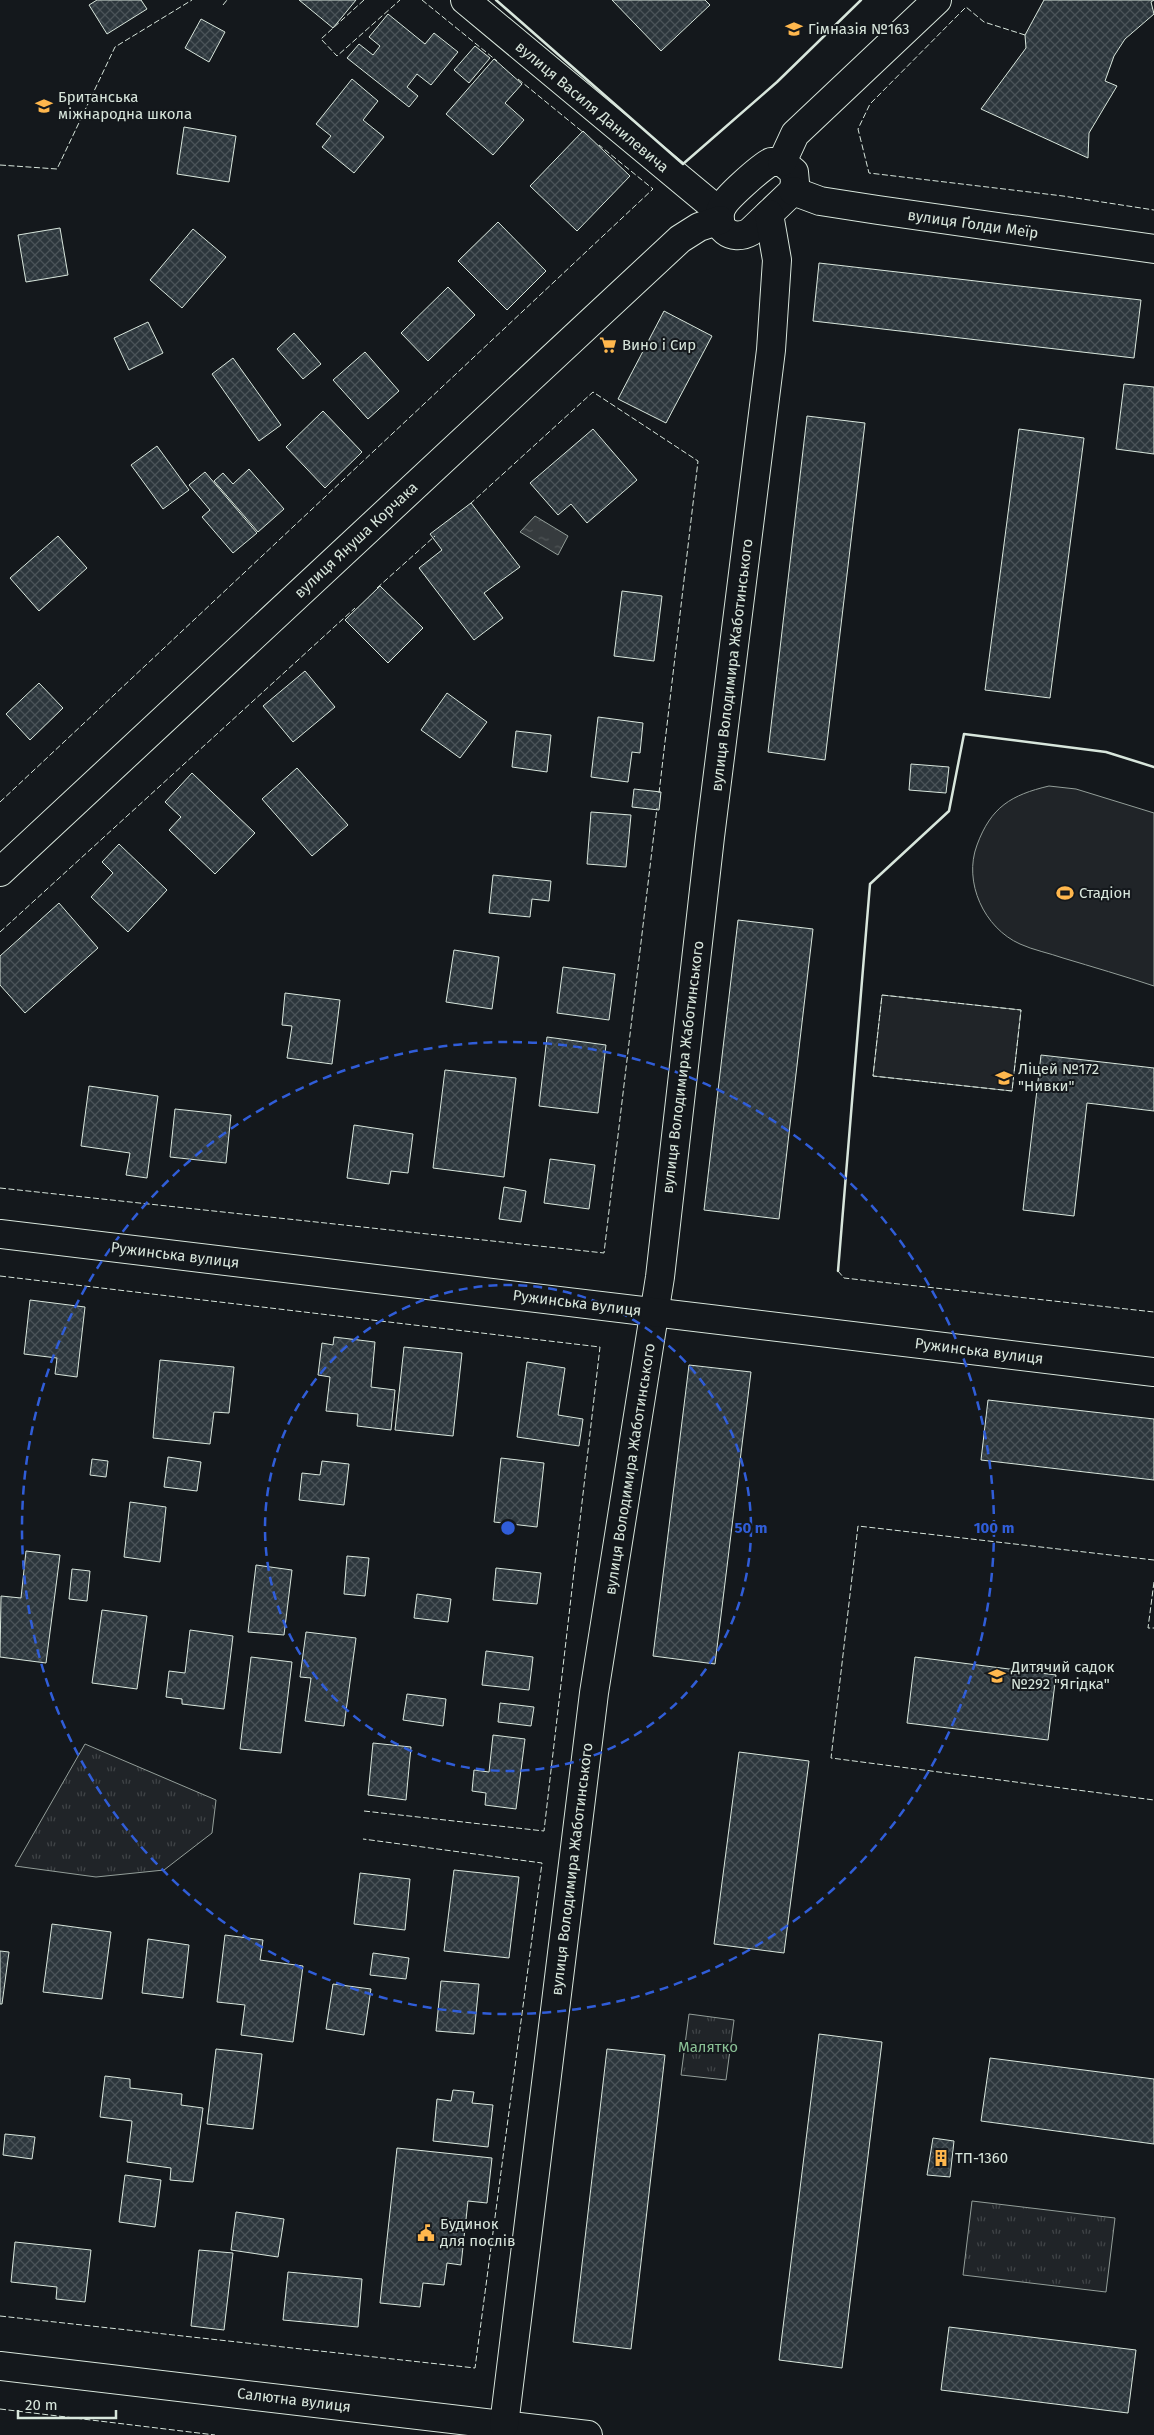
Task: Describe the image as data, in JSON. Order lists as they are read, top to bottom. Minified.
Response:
{"streets":{"street":["вулиця Василя Данилевича","вулиця Ґолди Меїр","вулиця Януша Корчака","вулиця Володимира Жаботинського","Ружинська вулиця","Салютна вулиця"]},"crossings":[["вулиця Василя Данилевича","вулиця Януша Корчака"],["вулиця Василя Данилевича","вулиця Володимира Жаботинського"],["вулиця Володимира Жаботинського","Ружинська вулиця"],["вулиця Володимира Жаботинського","Салютна вулиця"]],"parks":["Малятко"],"places":{"school or university":["Гімназія №163","Британська міжнародна школа","Ліцей №172 \"Нивки\"","Дитячий садок №292 \"Ягідка\""],"supermarket":["Вино і Сир"],"sports":["Стадіон"],"building":["ТП-1360"],"public building":["Будинок для послів"]},"scale_bar":"20 m","rings":["50 m","100 m"]}
